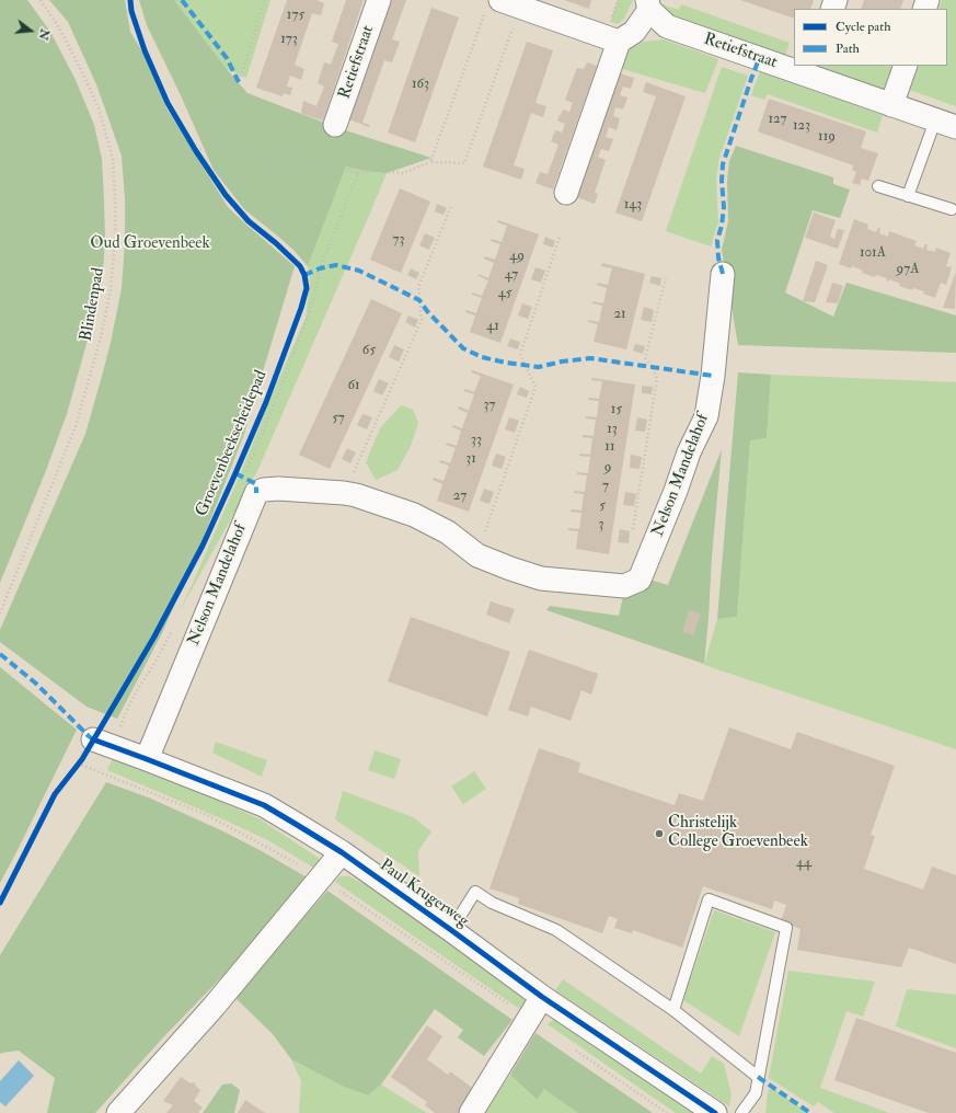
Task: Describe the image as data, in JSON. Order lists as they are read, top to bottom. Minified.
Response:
{"streets":{"street":["Retiefstraat","Nelson Mandelahof","Paul Krugerweg"],"path":["Blindenpad"],"cycle path":["Groevenbeekseheidepad"]},"crossings":[["Nelson Mandelahof","Paul Krugerweg"]],"parks":["Oud Groevenbeek"],"places":["Christelijk College Groevenbeek"],"house_numbers":["175","173","163","127","123","119","143","73","101A","49","97A","47","45","21","41","65","61","37","15","57","13","33","11","31","9","7","27","5","3","44"],"legend":["Cycle path","Path"],"north":"right"}
